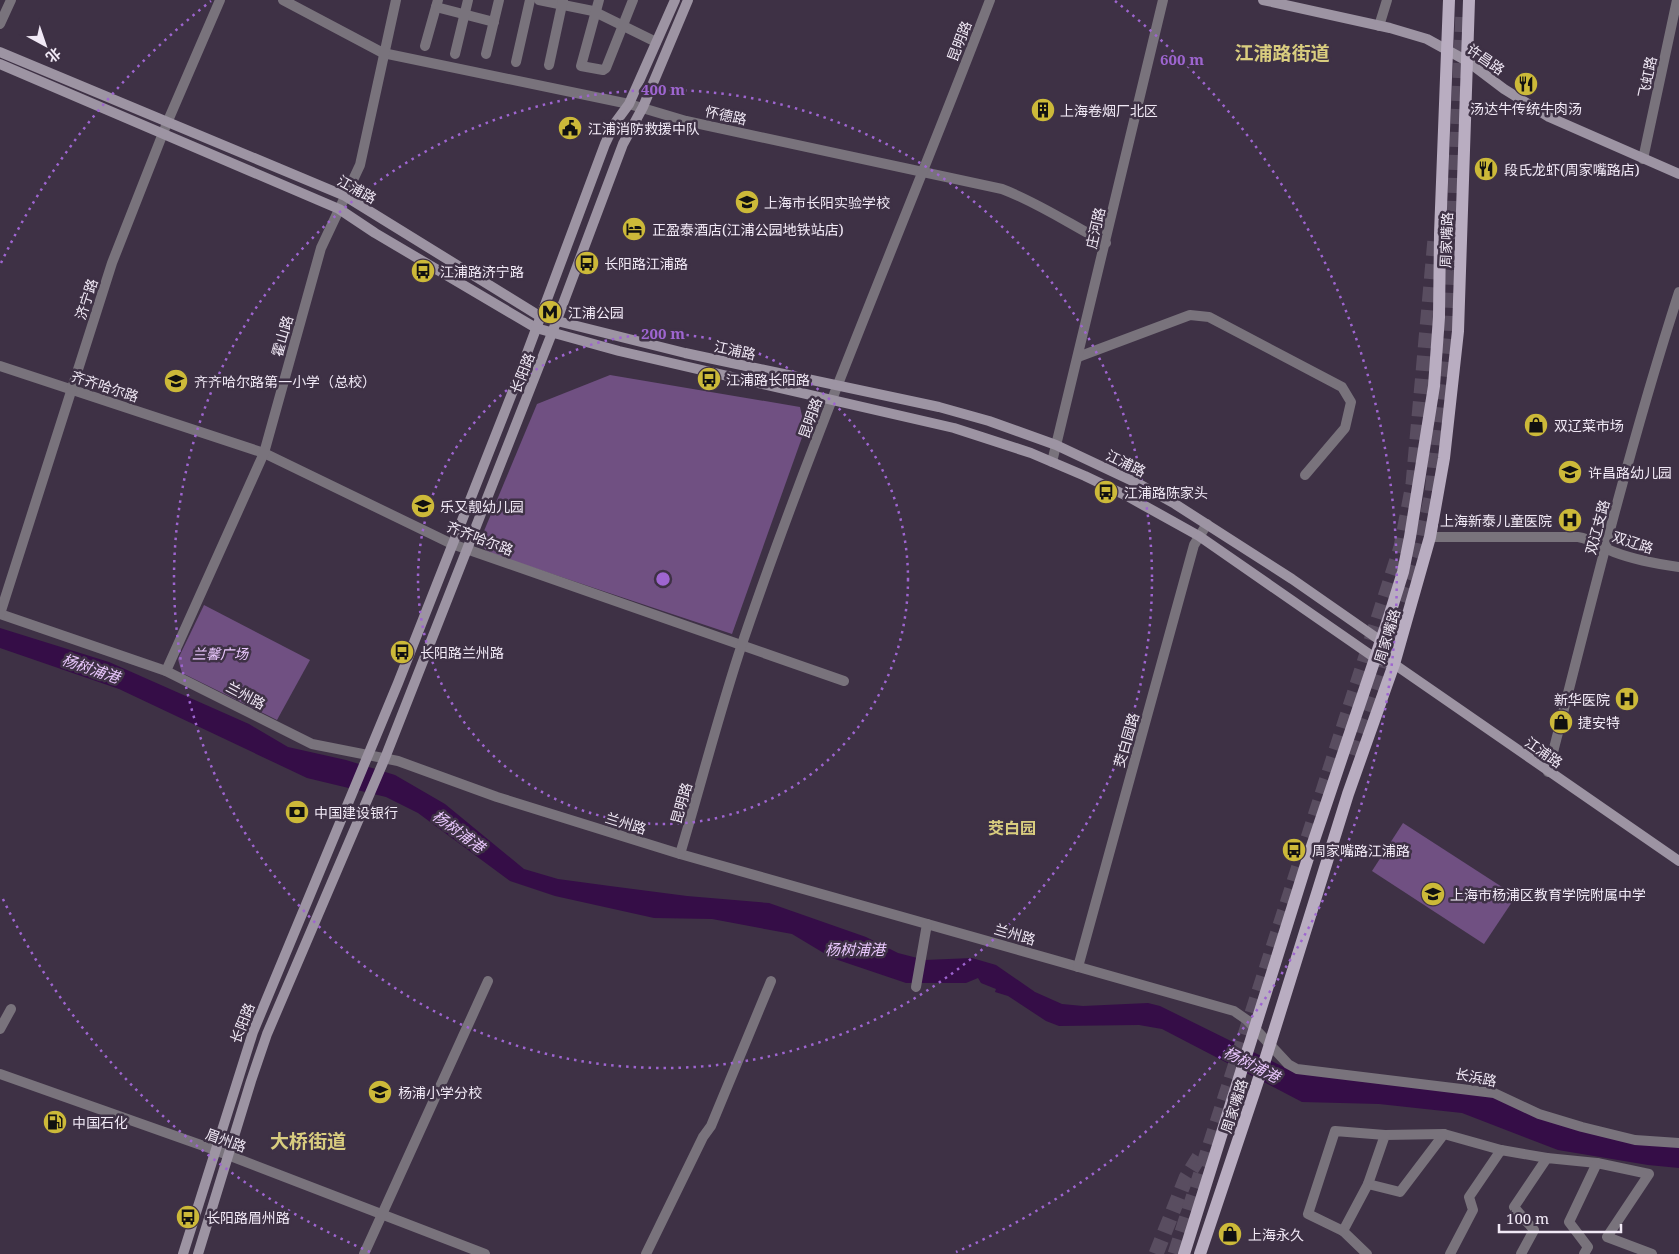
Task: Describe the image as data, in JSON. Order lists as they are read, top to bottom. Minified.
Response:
{"streets":{"main road":["许昌路","江浦路","周家嘴路","长阳路"],"street":["昆明路","飞虹路","怀德路","庄河路","济宁路","霍山路","齐齐哈尔路","双辽支路","双辽路","兰州路","茭白园路","长浜路","眉州路"]},"crossings":[["昆明路","怀德路"],["昆明路","江浦路"],["昆明路","齐齐哈尔路"],["昆明路","兰州路"],["许昌路","飞虹路"],["许昌路","周家嘴路"],["怀德路","庄河路"],["怀德路","霍山路"],["怀德路","长阳路"],["江浦路","庄河路"],["江浦路","周家嘴路"],["江浦路","济宁路"],["江浦路","霍山路"],["江浦路","长阳路"],["江浦路","双辽支路"],["江浦路","茭白园路"],["周家嘴路","双辽路"],["周家嘴路","兰州路"],["周家嘴路","长浜路"],["济宁路","齐齐哈尔路"],["济宁路","兰州路"],["霍山路","齐齐哈尔路"],["霍山路","兰州路"],["长阳路","齐齐哈尔路"],["长阳路","兰州路"],["长阳路","眉州路"],["双辽支路","双辽路"],["兰州路","茭白园路"],["兰州路","长浜路"]],"districts":["江浦路街道","茭白园","大桥街道"],"water":["杨树浦港"],"parks":["兰馨广场"],"places":{"restaurant":["汤达牛传统牛肉汤","段氏龙虾(周家嘴路店)"],"building":["上海卷烟厂北区"],"public building":["江浦消防救援中队"],"school or university":["上海市长阳实验学校","齐齐哈尔路第一小学（总校）","许昌路幼儿园","乐又靓幼儿园","上海市杨浦区教育学院附属中学","杨浦小学分校"],"hotel":["正盈泰酒店(江浦公园地铁站店)"],"bus stop":["长阳路江浦路","江浦路济宁路","江浦路长阳路","江浦路陈家头","长阳路兰州路","周家嘴路江浦路","长阳路眉州路"],"metro station":["江浦公园"],"shop":["双辽菜市场","捷安特","上海永久"],"hospital":["上海新泰儿童医院","新华医院"],"bank":["中国建设银行"],"fuel station":["中国石化"]},"scale_bar":"100 m","north":"bottom right","rings":["600 m","400 m","200 m"]}
